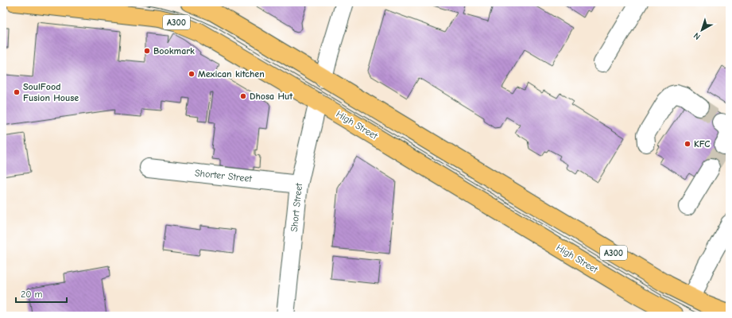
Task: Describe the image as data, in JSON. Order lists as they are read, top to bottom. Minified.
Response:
{"streets":{"highway":["A300","High Street"],"street":["Shorter Street","Short Street"]},"crossings":[["High Street","Short Street"],["Shorter Street","Short Street"]],"places":["Bookmark","Mexican kitchen","SoulFood Fusion House","Dhosa Hut","KFC"],"scale_bar":"20 m","north":"bottom left"}
